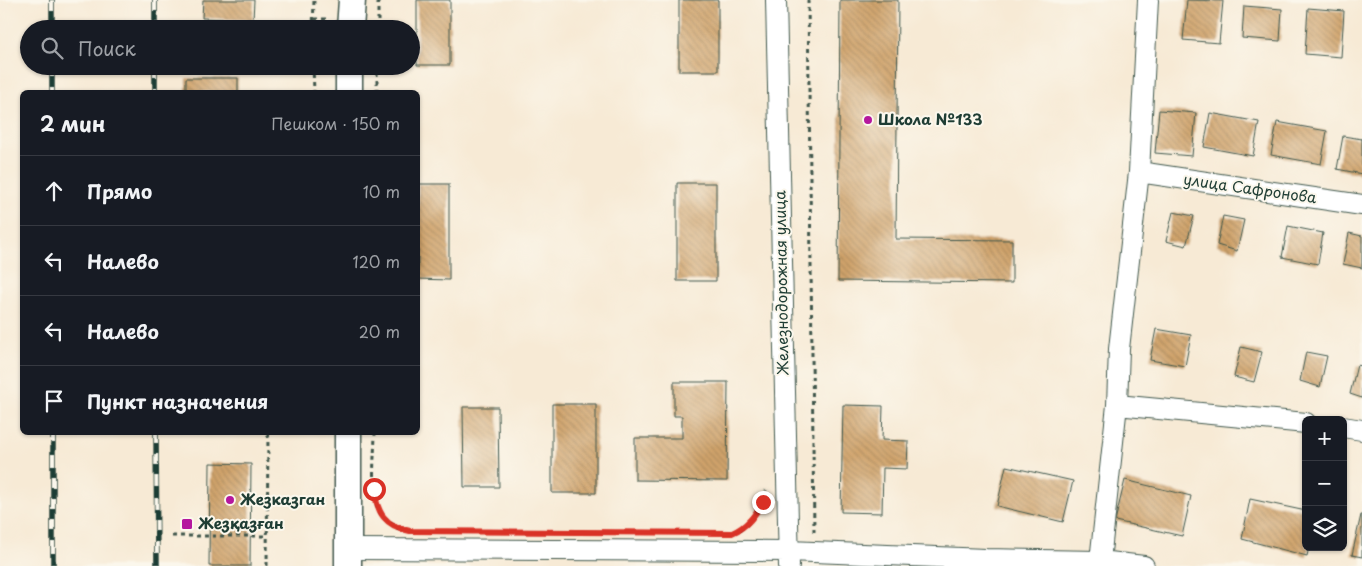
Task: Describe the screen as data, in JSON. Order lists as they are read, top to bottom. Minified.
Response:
{"streets":{"street":["улица Сафронова","Железнодорожная улица"]},"places":{"other":["Школа №133","Жезказган"],"transit":["Жезқазған"]},"page":{"search":"Поиск","heading":["2 мин","Пешком · 150 m"],"list":[["Прямо","10 m"],["Налево","120 m"],["Налево","20 m"],"Пункт назначения"],"map_buttons":["+","−"]}}
